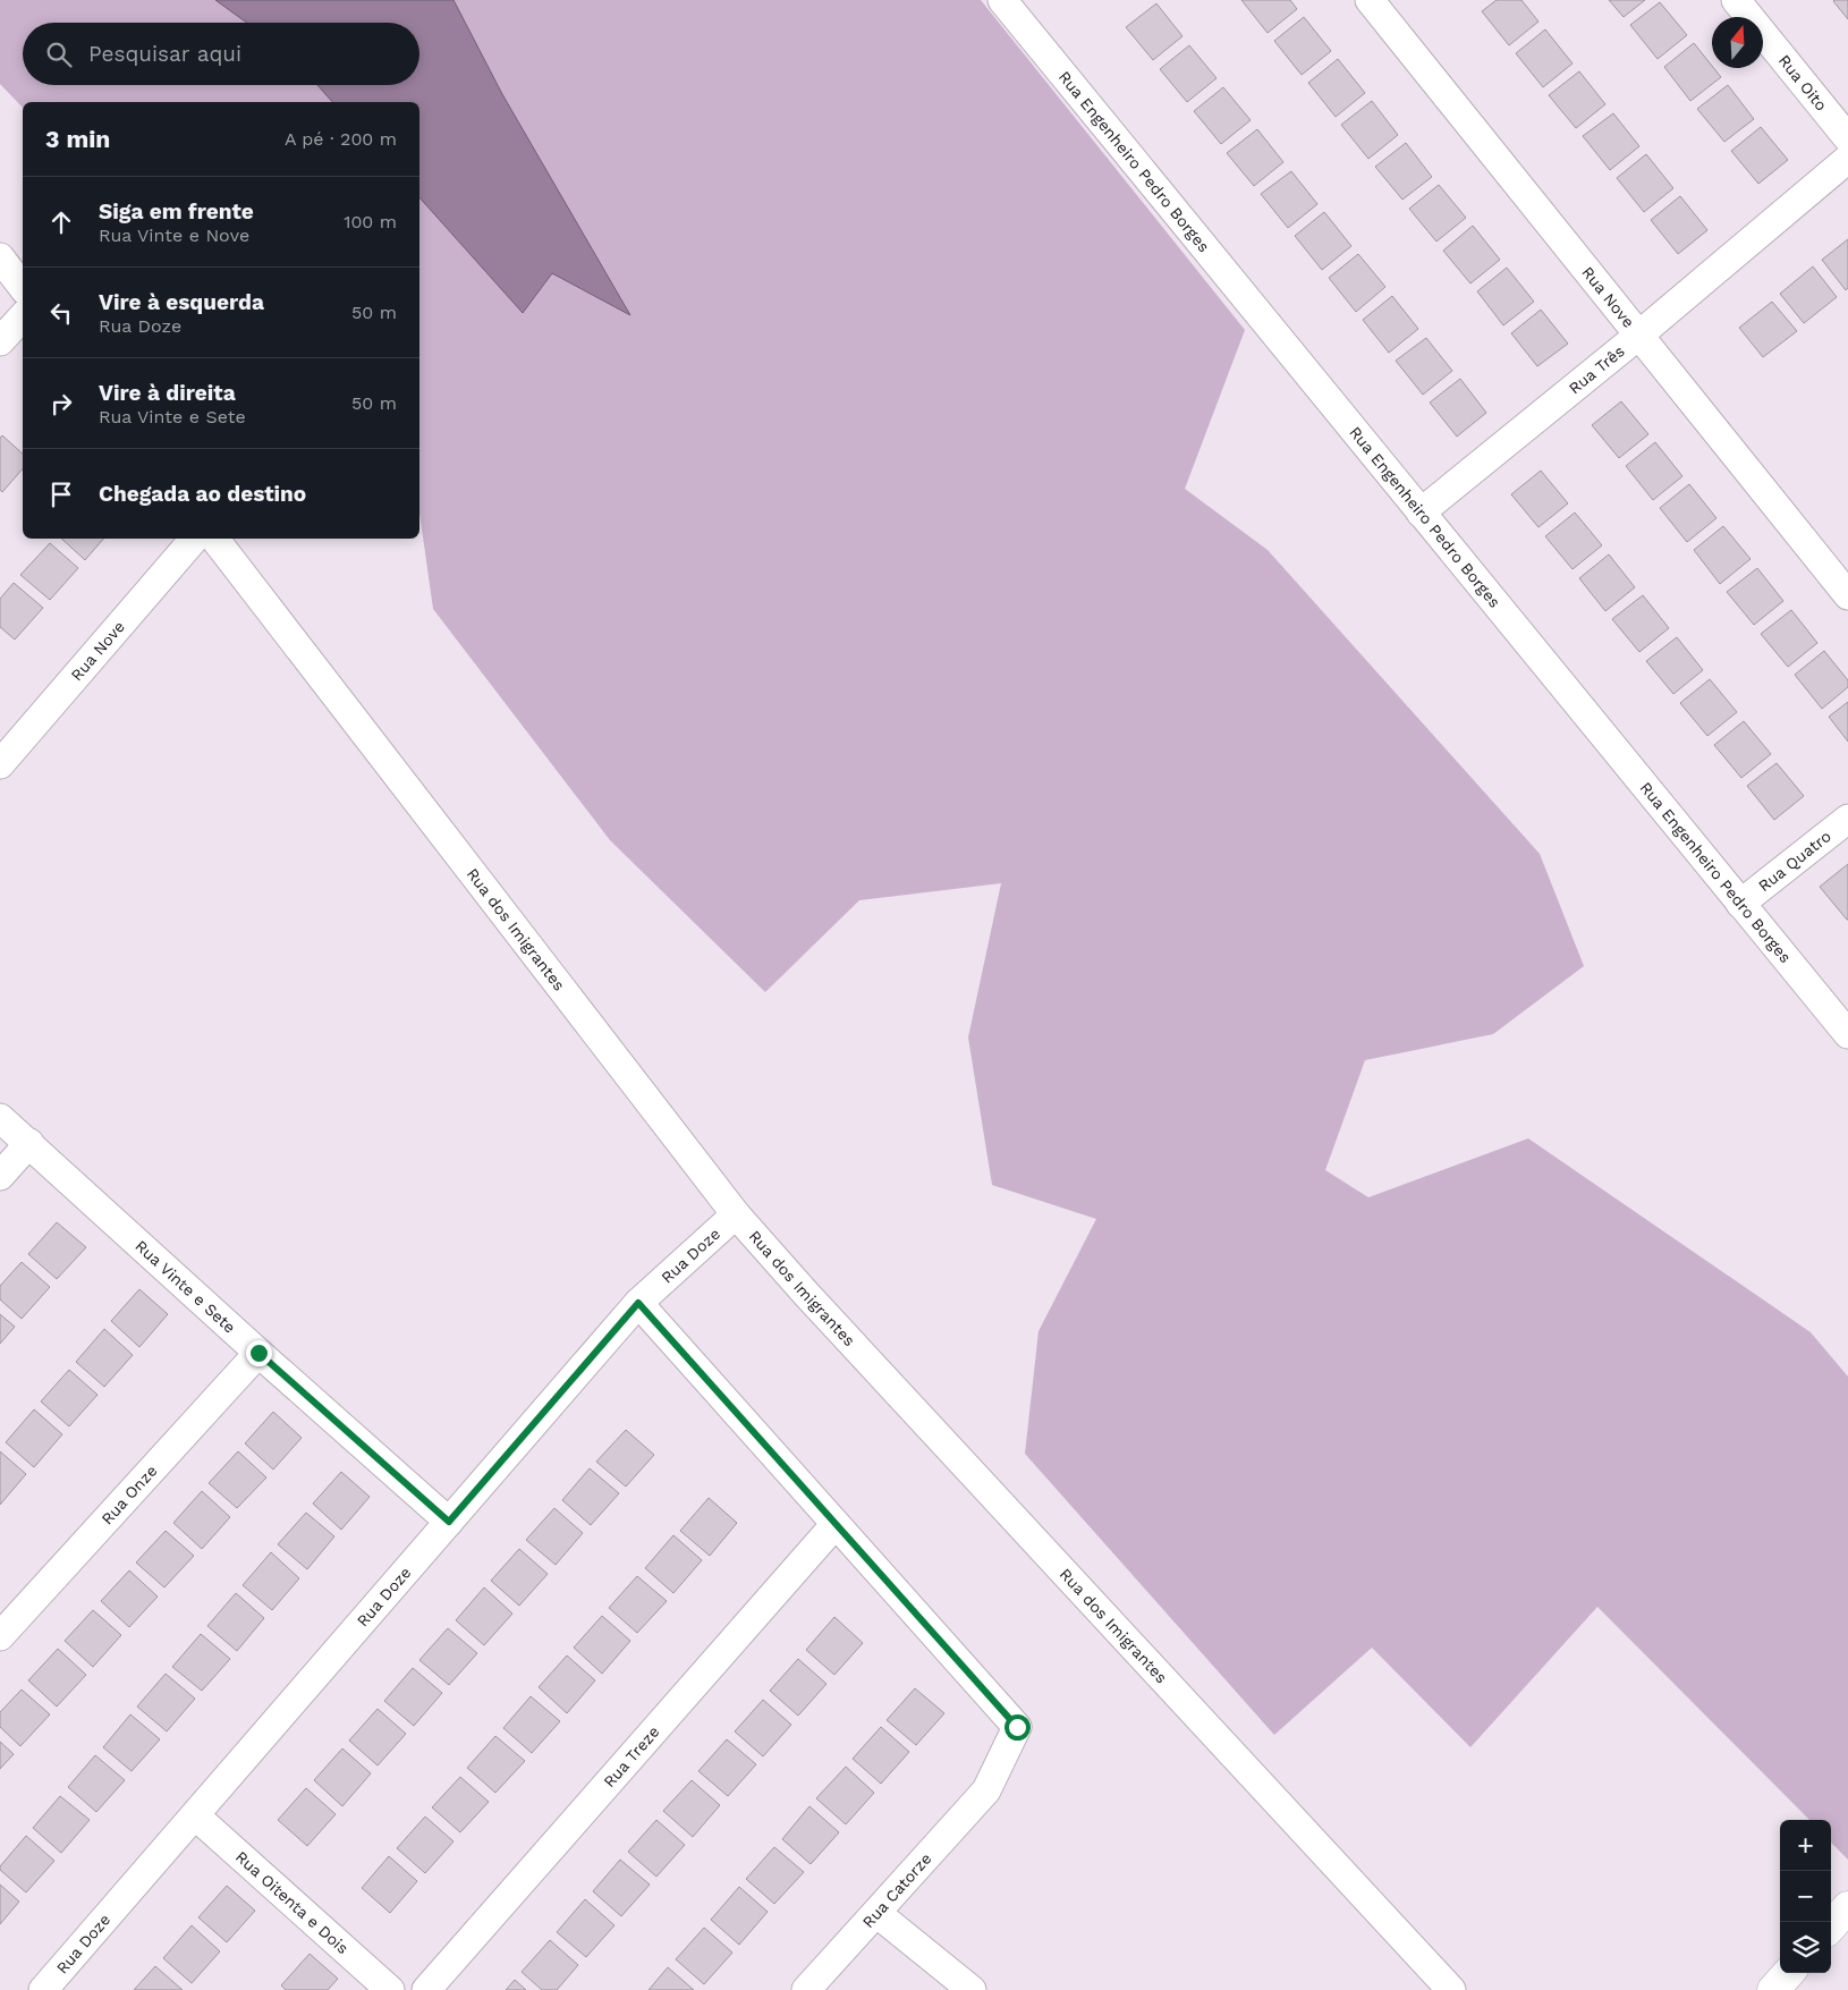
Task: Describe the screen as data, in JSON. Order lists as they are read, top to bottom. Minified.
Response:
{"streets":{"street":["Rua Oito","Rua Engenheiro Pedro Borges","Rua Nove","Rua Três","Rua Quatro","Rua dos Imigrantes","Rua Doze","Rua Vinte e Sete","Rua Onze","Rua Treze","Rua Catorze","Rua Oitenta e Dois"]},"crossings":[["Rua Engenheiro Pedro Borges","Rua Três"],["Rua Engenheiro Pedro Borges","Rua Quatro"],["Rua Nove","Rua Três"],["Rua dos Imigrantes","Rua Doze"],["Rua Doze","Rua Vinte e Sete"],["Rua Doze","Rua Oitenta e Dois"],["Rua Vinte e Sete","Rua Onze"],["Rua Treze","Rua Catorze"]],"north":"top","page":{"search":"Pesquisar aqui","heading":["3 min","A pé · 200 m"],"list":[["Siga em frente","Rua Vinte e Nove","100 m"],["Vire à esquerda","Rua Doze","50 m"],["Vire à direita","Rua Vinte e Sete","50 m"],"Chegada ao destino"],"map_buttons":["+","−"]}}
